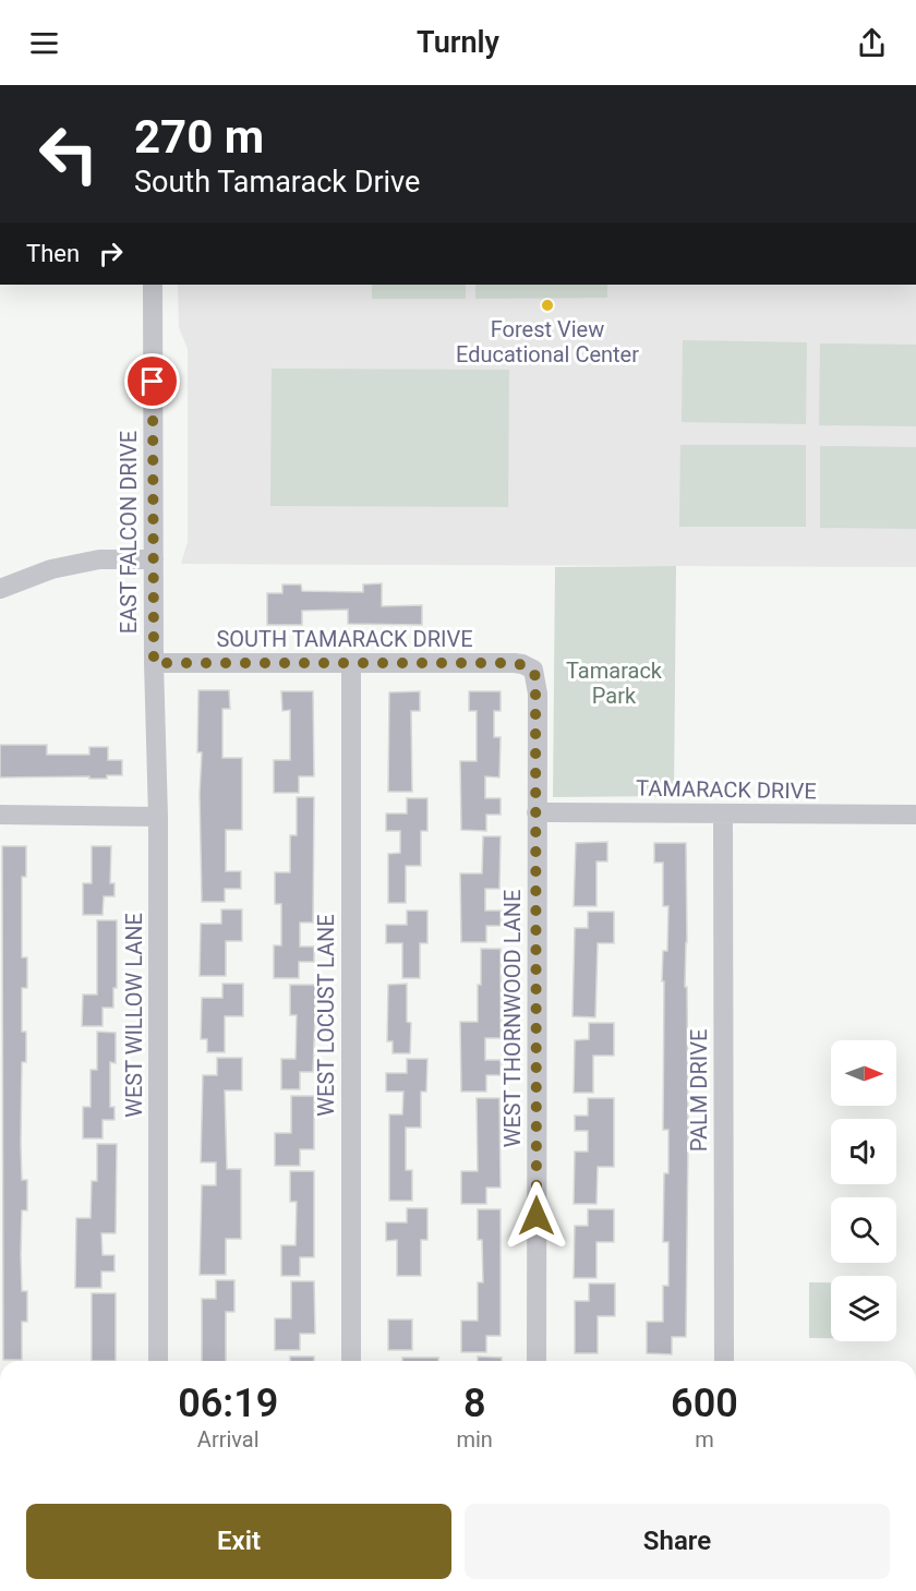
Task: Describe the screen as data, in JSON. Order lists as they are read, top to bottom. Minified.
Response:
{"streets":{"street":["EAST FALCON DRIVE","SOUTH TAMARACK DRIVE","TAMARACK DRIVE","WEST WILLOW LANE","WEST LOCUST LANE","WEST THORNWOOD LANE","PALM DRIVE"]},"crossings":[["EAST FALCON DRIVE","SOUTH TAMARACK DRIVE"],["EAST FALCON DRIVE","WEST WILLOW LANE"],["SOUTH TAMARACK DRIVE","WEST WILLOW LANE"],["SOUTH TAMARACK DRIVE","WEST LOCUST LANE"],["SOUTH TAMARACK DRIVE","WEST THORNWOOD LANE"],["TAMARACK DRIVE","WEST THORNWOOD LANE"],["TAMARACK DRIVE","PALM DRIVE"]],"parks":["Tamarack Park"],"places":["Forest View Educational Center"],"north":"right","page":{"header":"Turnly","turn":["270 m","South Tamarack Drive"],"then":"Then","eta":["06:19","Arrival","8","min","600","m"],"buttons":["Exit","Share"]}}
